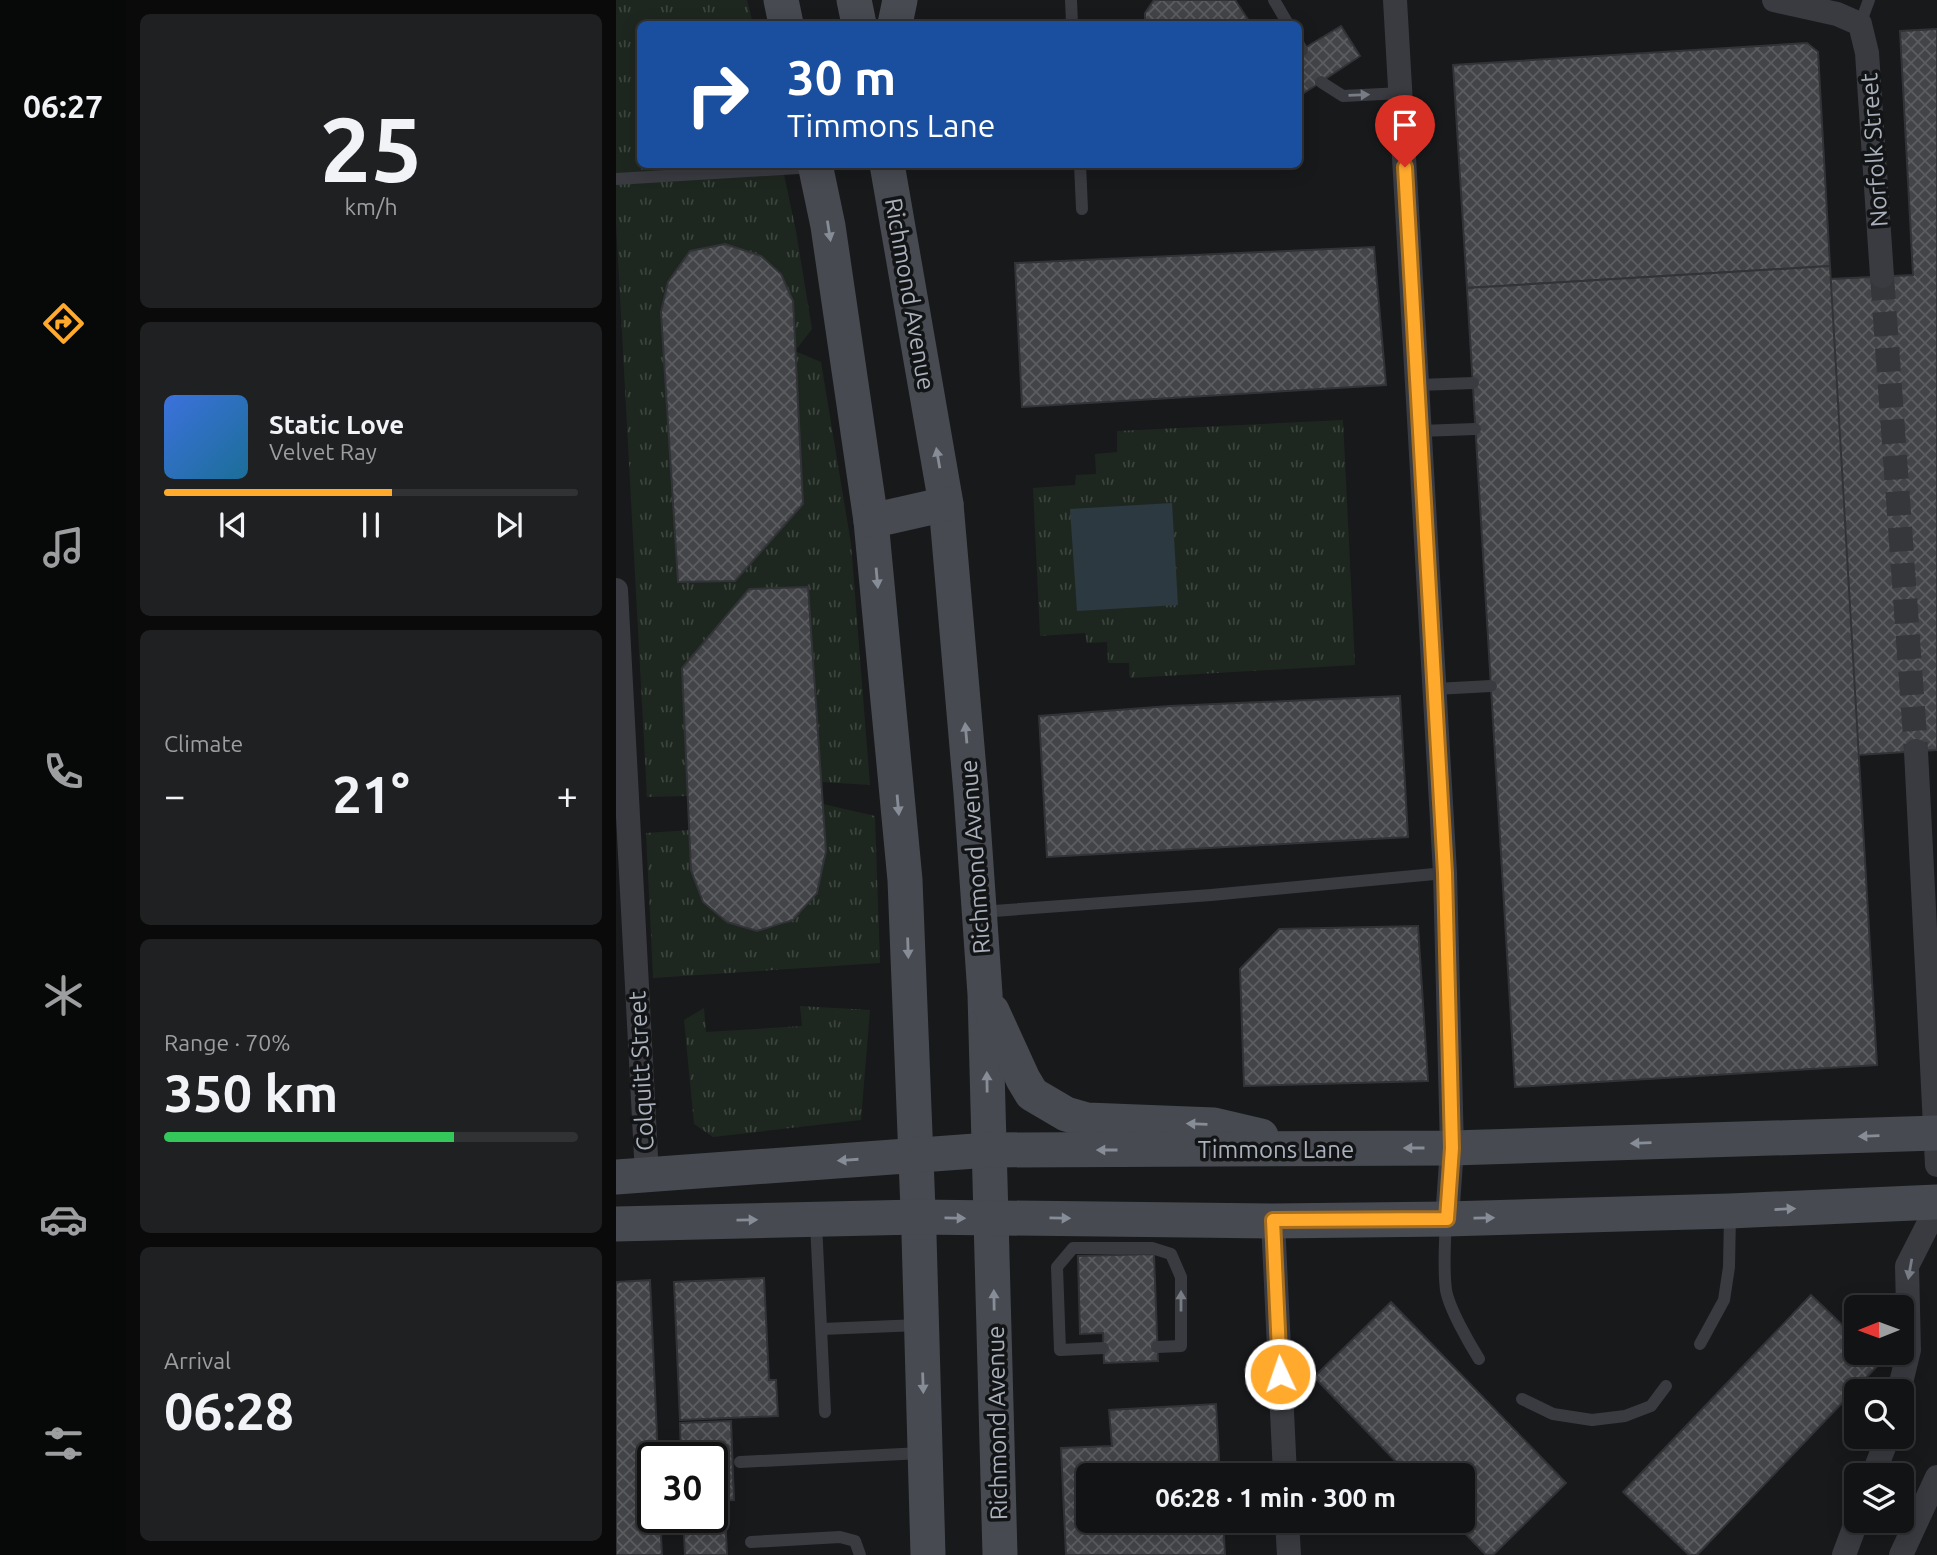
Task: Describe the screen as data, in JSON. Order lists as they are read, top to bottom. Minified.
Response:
{"streets":{"main road":["Richmond Avenue","Timmons Lane"],"street":["Norfolk Street","Colquitt Street"]},"crossings":[["Richmond Avenue","Timmons Lane"],["Colquitt Street","Timmons Lane"]],"north":"left","page":{"tabs":"06:27","tile":[["25","km/h"],"Climate",["Range · 70%","350 km"],["Arrival","06:28"]],"turn":["30 m","Timmons Lane"],"song":["Static Love","Velvet Ray"],"heat":["−","21°","+"],"limit":"30","trip":"06:28 · 1 min · 300 m"}}
